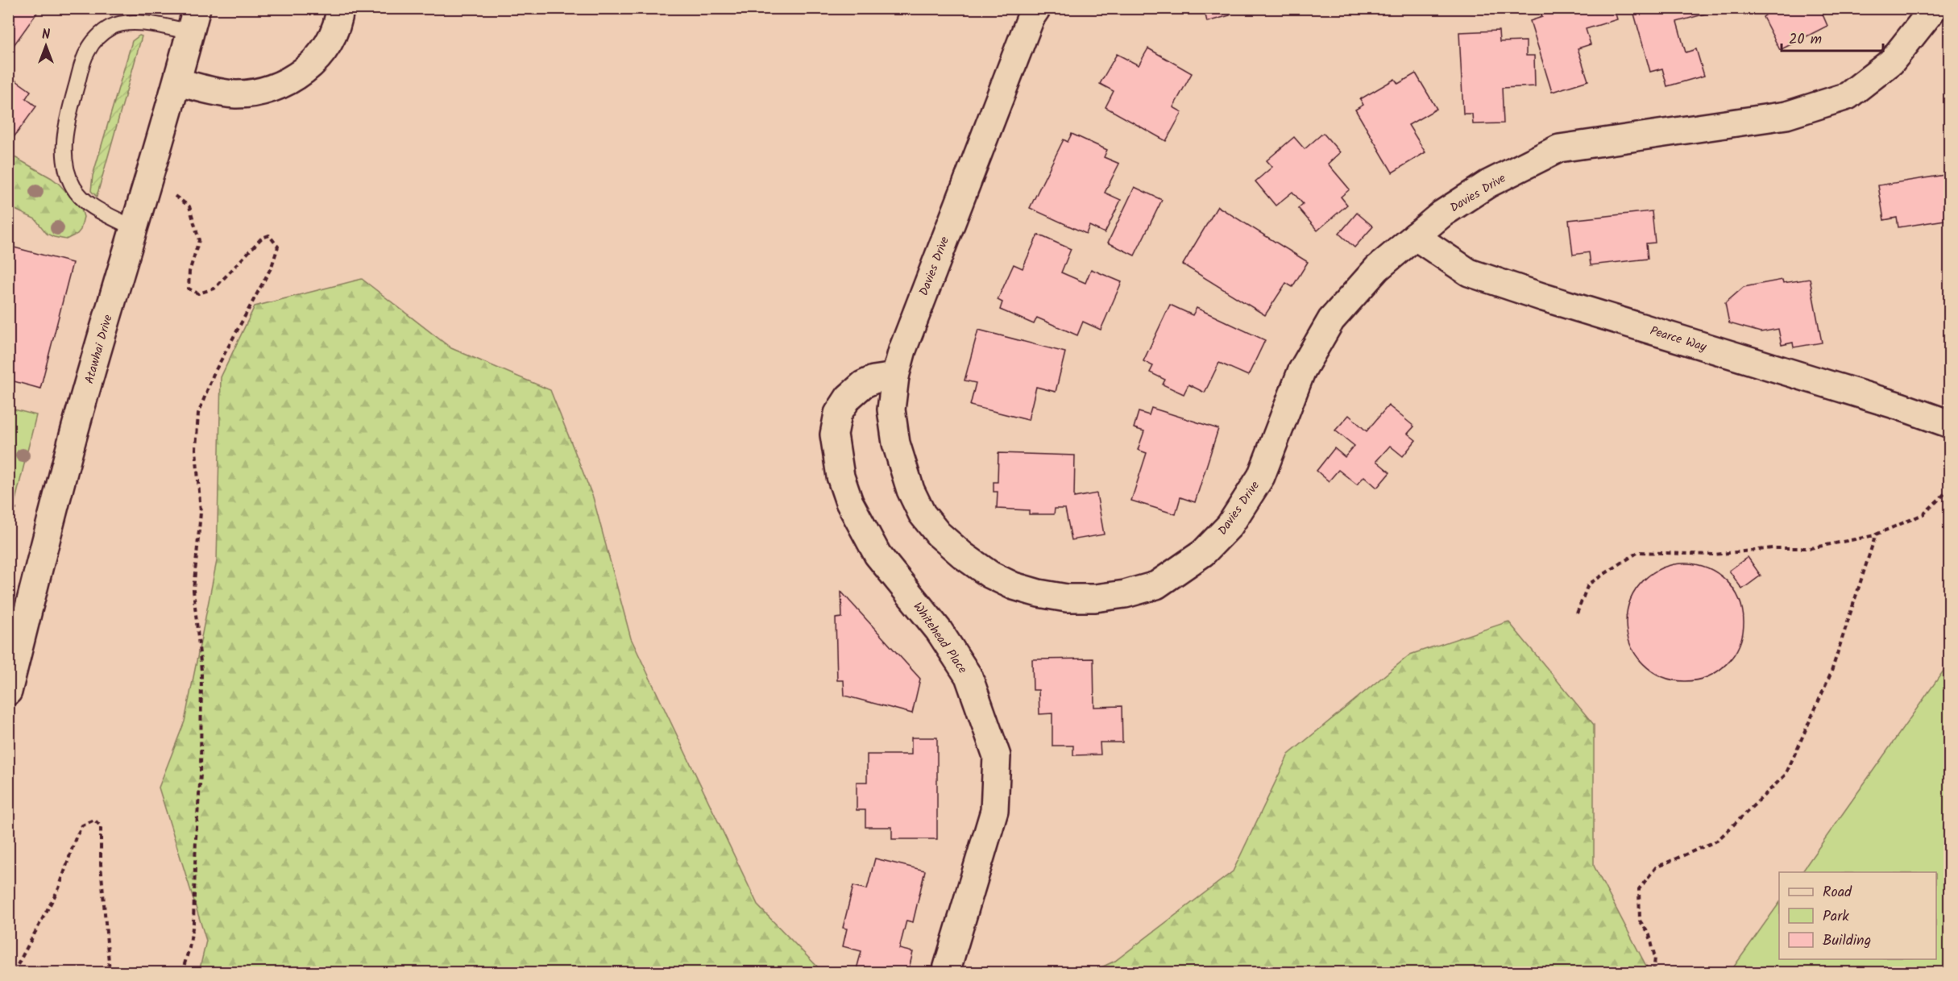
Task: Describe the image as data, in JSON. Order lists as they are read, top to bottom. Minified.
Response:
{"streets":{"street":["Davies Drive","Pearce Way","Atawhai Drive","Whitehead Place"]},"crossings":[["Davies Drive","Pearce Way"],["Davies Drive","Whitehead Place"]],"legend":["Road","Park","Building"],"scale_bar":"20 m","north":"top"}
